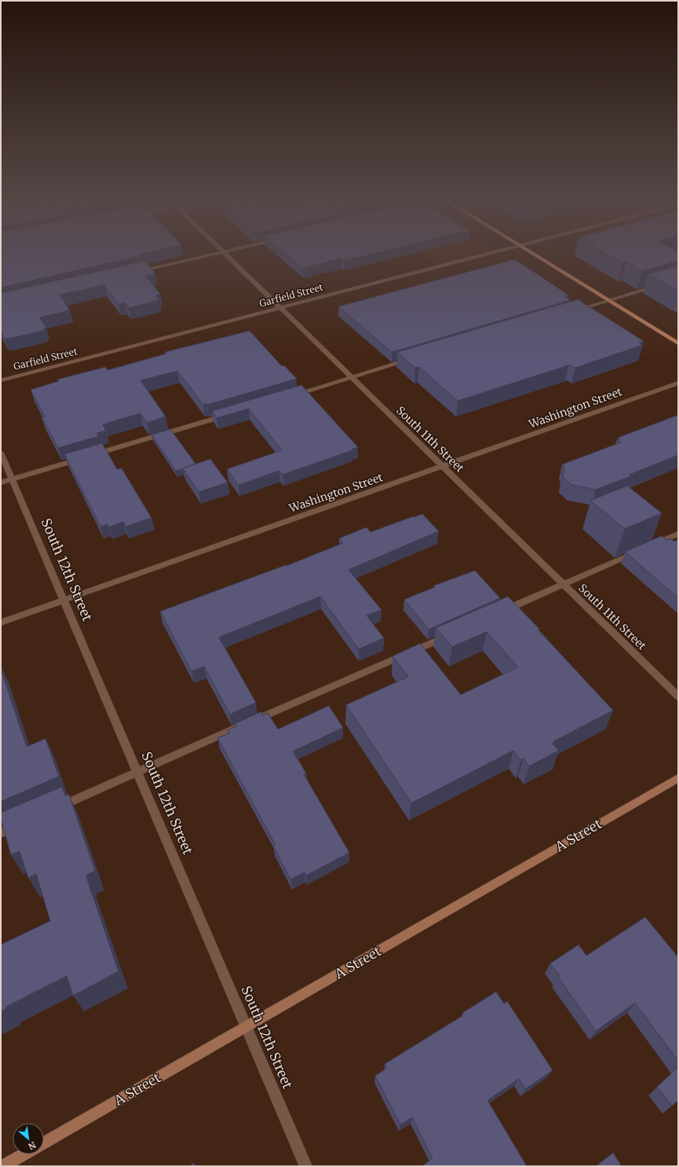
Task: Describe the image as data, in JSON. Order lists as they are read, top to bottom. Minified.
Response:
{"streets":{"main road":["A Street"],"street":["Garfield Street","Washington Street","South 11th Street","South 12th Street"]},"crossings":[["Garfield Street","South 11th Street"],["Washington Street","South 11th Street"],["Washington Street","South 12th Street"],["South 12th Street","A Street"]],"north":"bottom right"}
